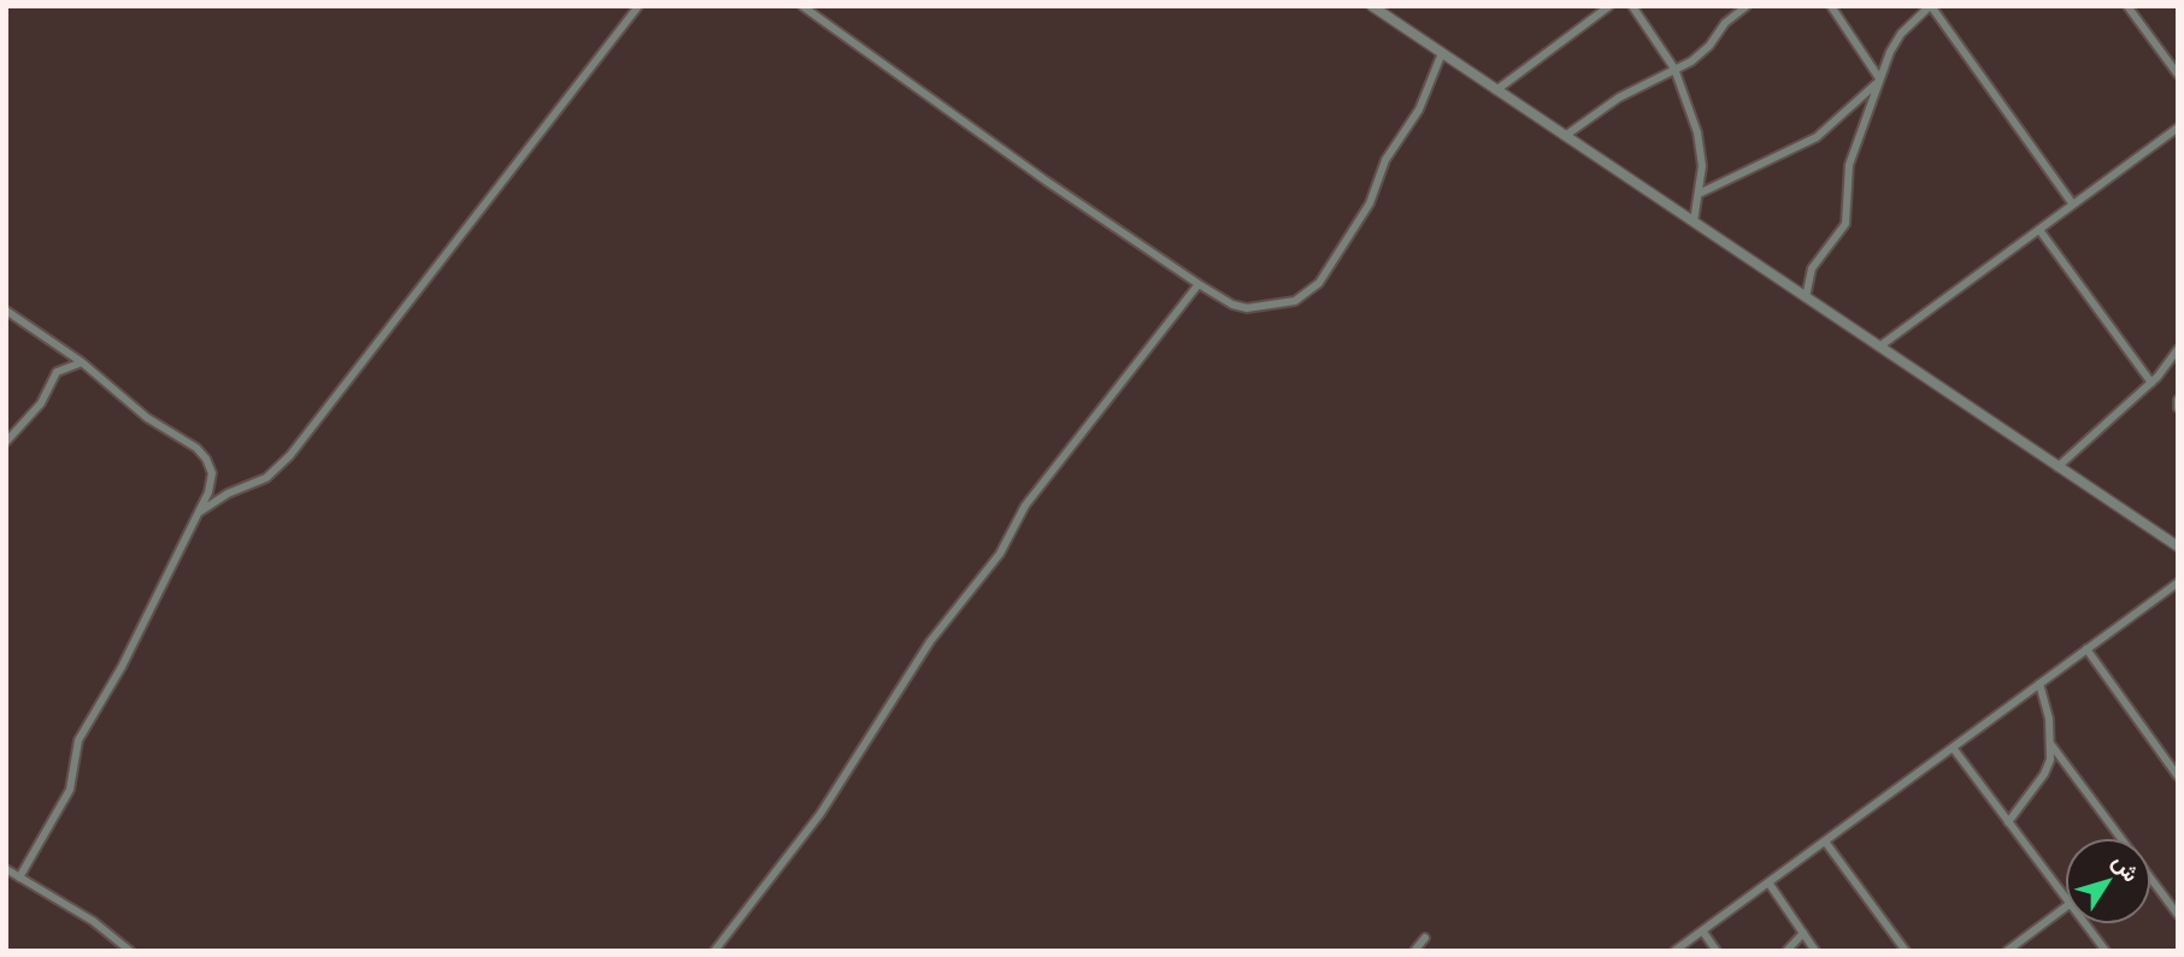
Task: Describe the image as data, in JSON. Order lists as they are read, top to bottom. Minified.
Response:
{"north":"top right"}
